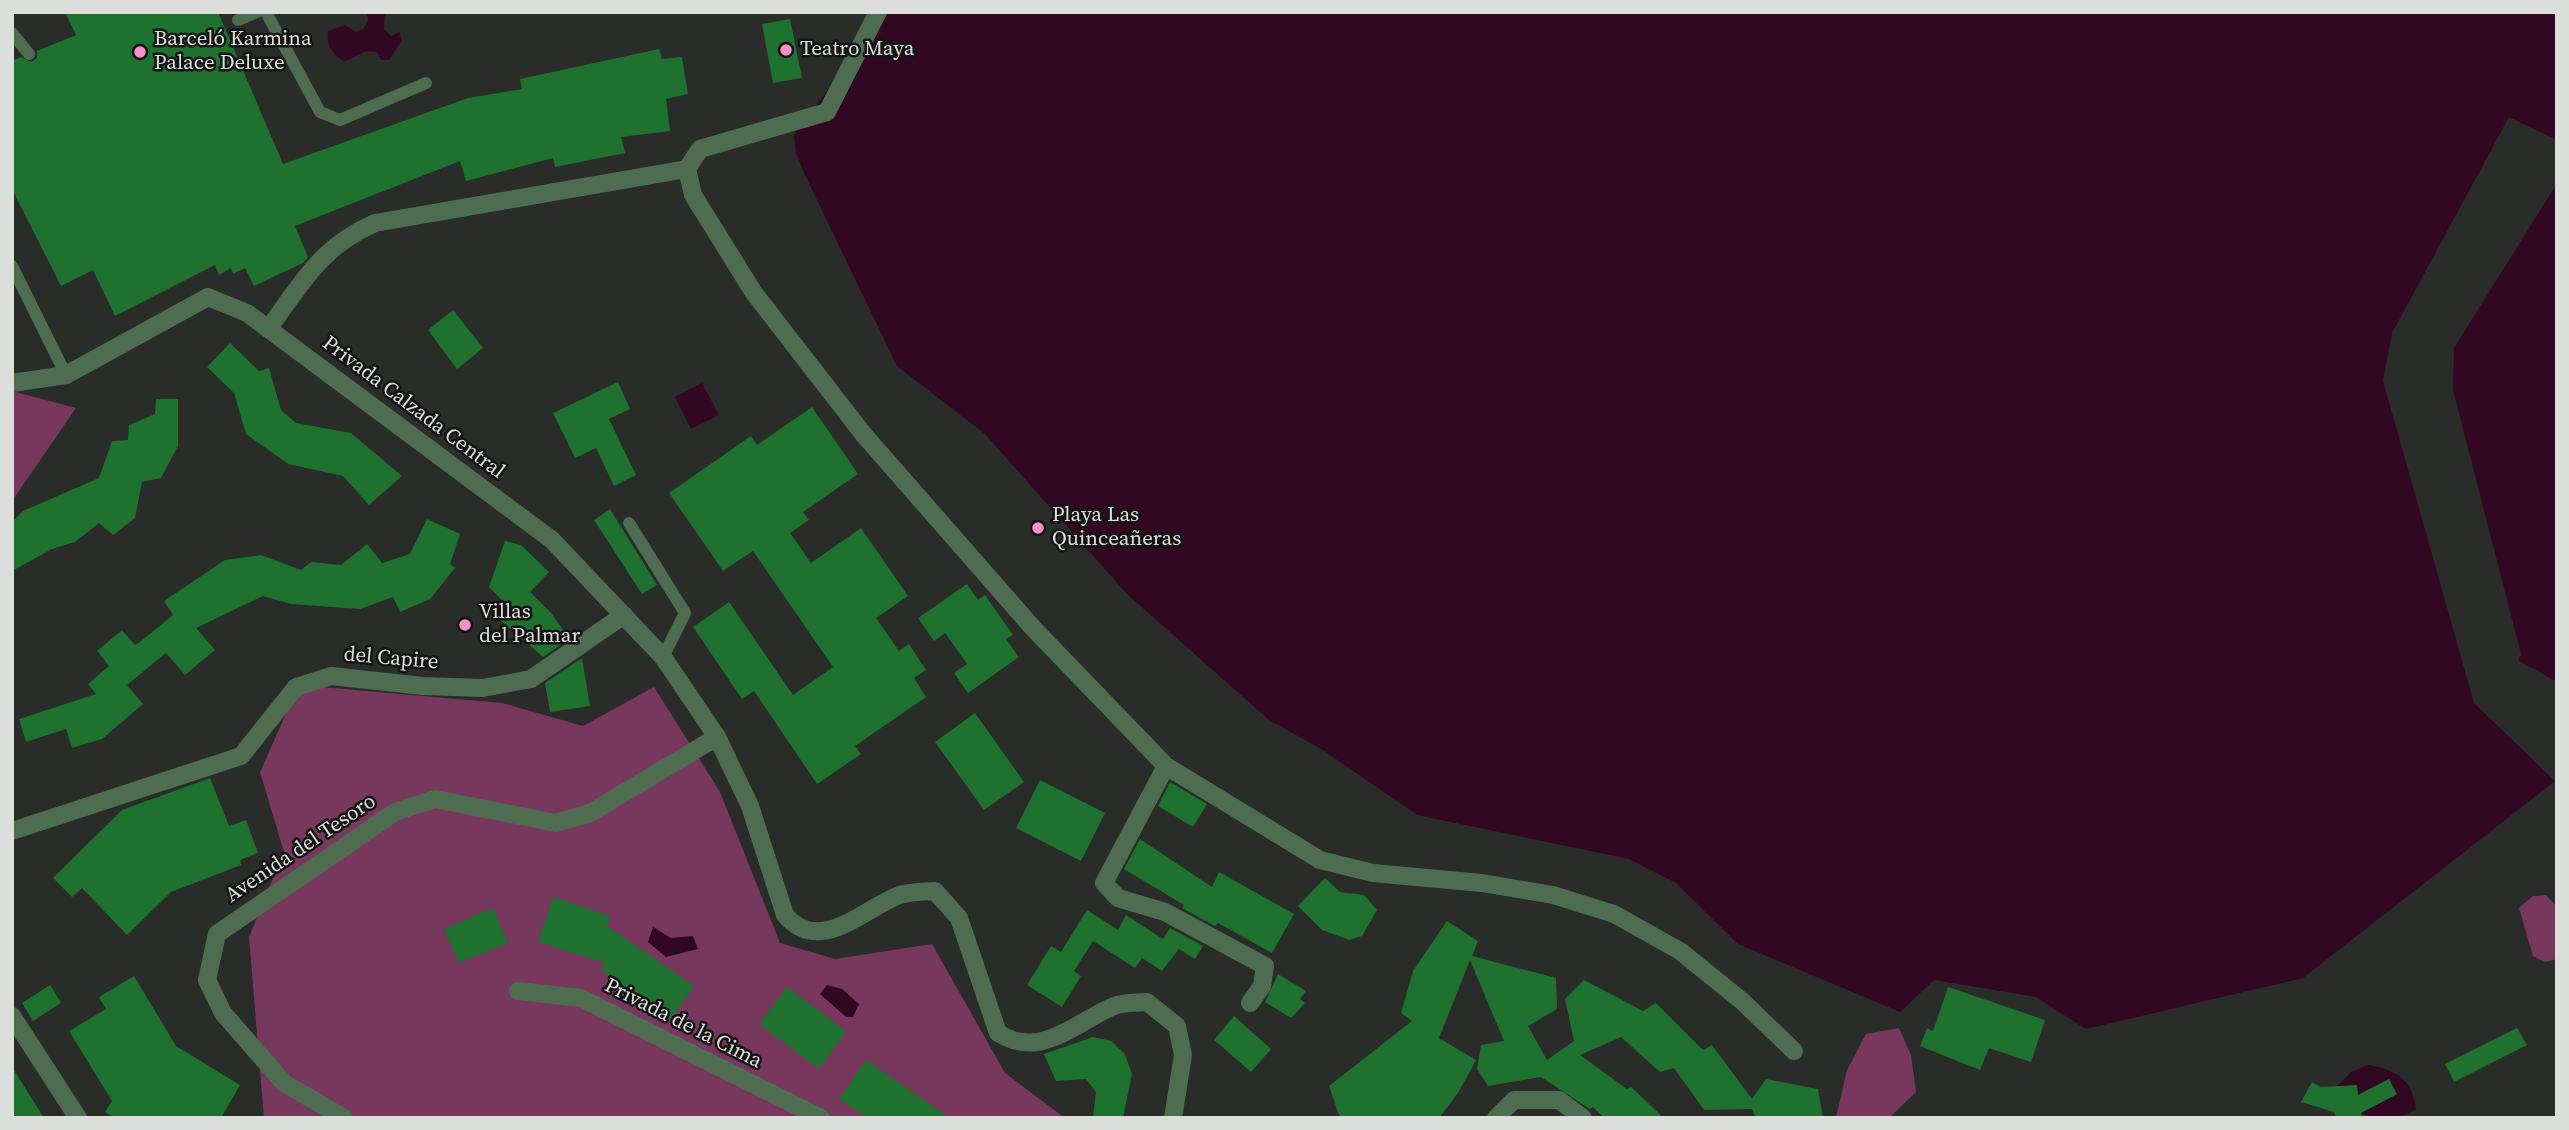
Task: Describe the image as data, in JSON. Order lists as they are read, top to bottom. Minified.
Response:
{"streets":{"street":["Privada Calzada Central","del Capire","Avenida del Tesoro","Privada de la Cima"]},"crossings":[["Privada Calzada Central","del Capire"],["Privada Calzada Central","Avenida del Tesoro"]],"places":["Teatro Maya","Barceló Karmina Palace Deluxe","Playa Las Quinceañeras","Villas del Palmar"]}
